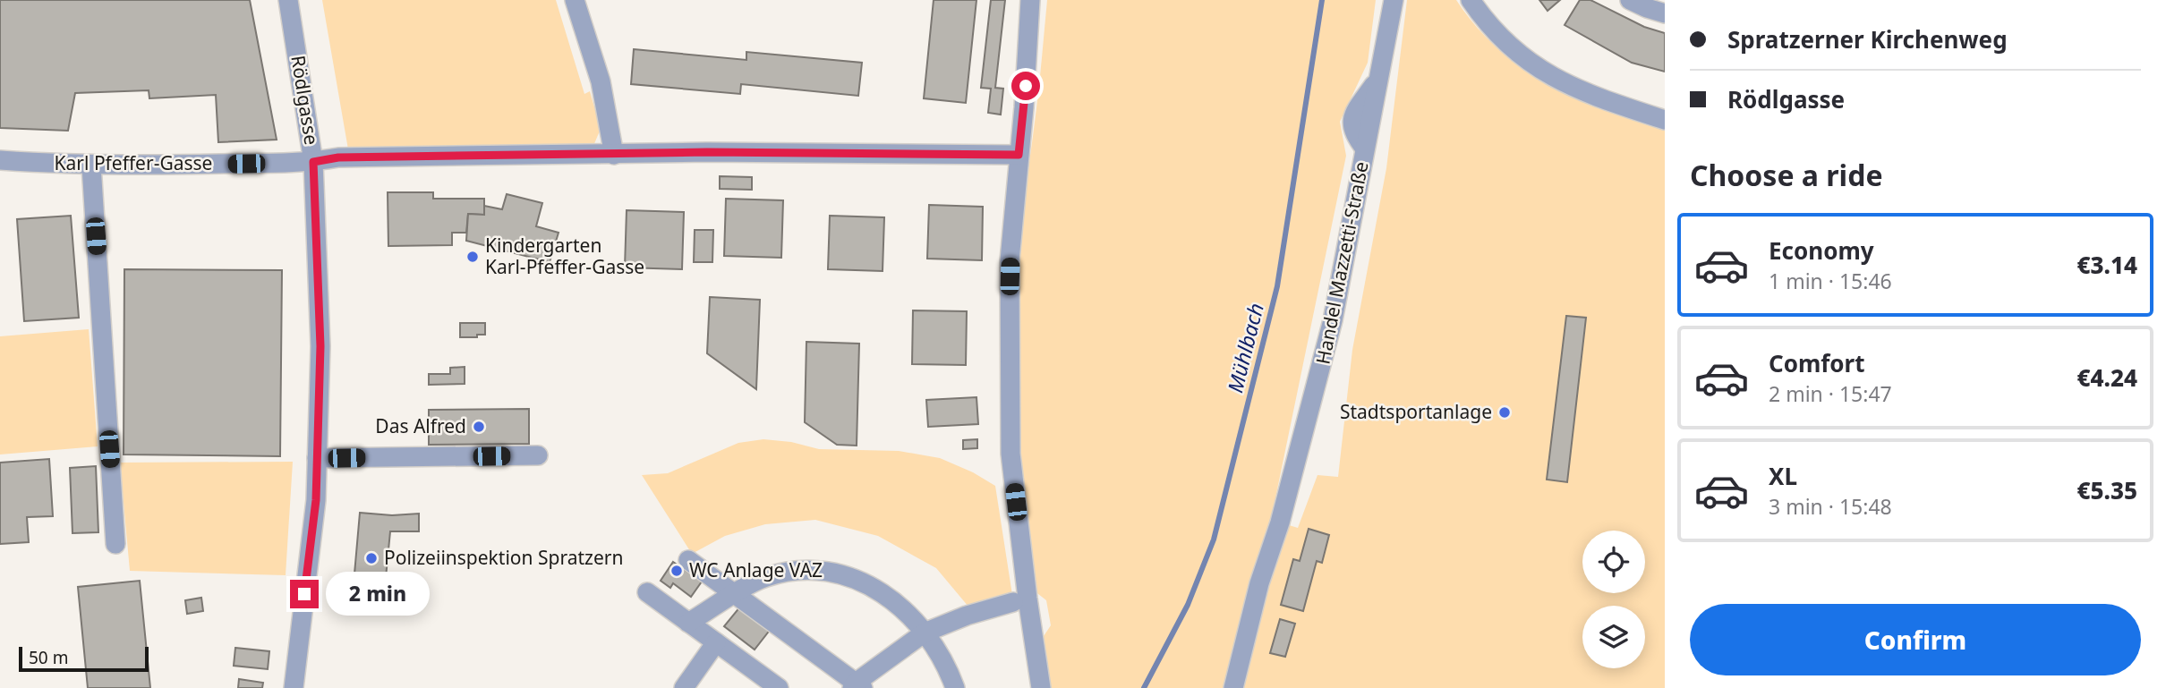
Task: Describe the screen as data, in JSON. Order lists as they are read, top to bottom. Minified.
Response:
{"streets":{"street":["Rödlgasse","Karl Pfeffer-Gasse","Handel Mazzetti-Straße"]},"crossings":[["Rödlgasse","Karl Pfeffer-Gasse"]],"water":["Mühlbach"],"places":["Kindergarten Karl-Pfeffer-Gasse","Stadtsportanlage","Das Alfred","Polizeiinspektion Spratzern","WC Anlage VAZ"],"scale_bar":"50 m","page":{"banner":["Spratzerner Kirchenweg","Rödlgasse"],"heading":"Choose a ride","list":[{"name":"Economy","note":"1 min · 15:46","value":"€3.14"},{"name":"Comfort","note":"2 min · 15:47","value":"€4.24"},{"name":"XL","note":"3 min · 15:48","value":"€5.35"}],"bubble":"2 min","buttons":"Confirm","scale":"50 m"}}
